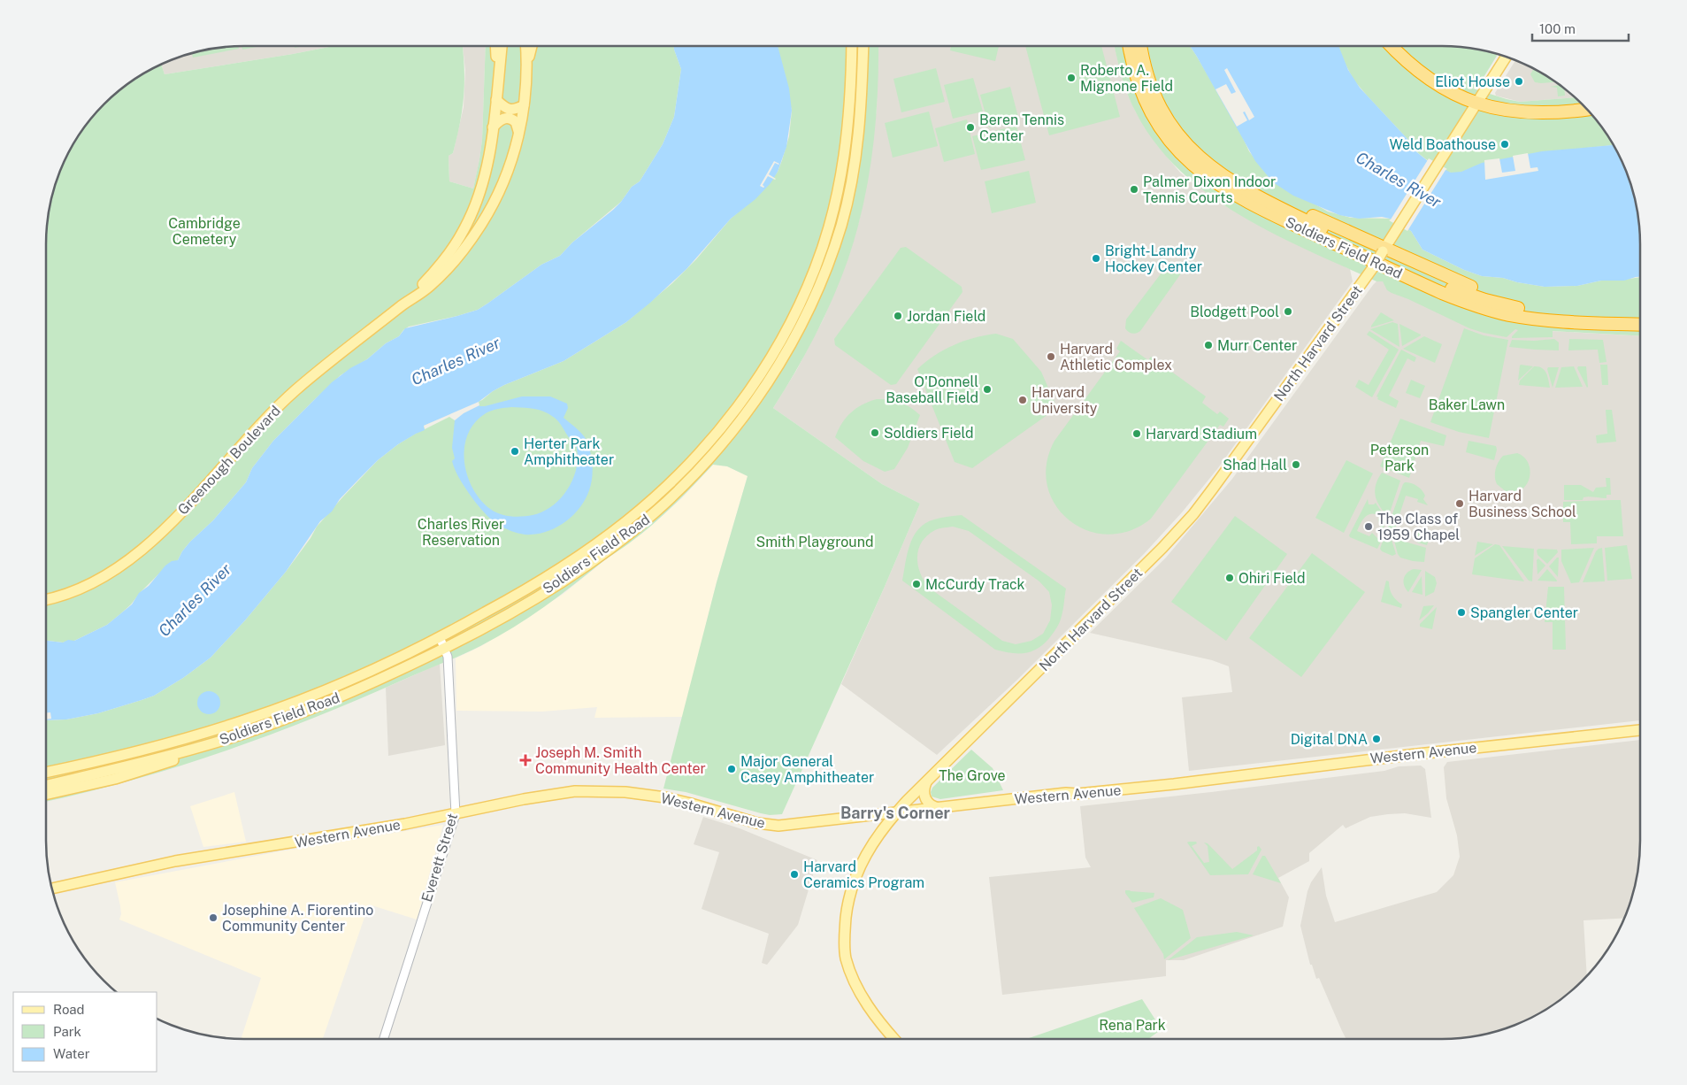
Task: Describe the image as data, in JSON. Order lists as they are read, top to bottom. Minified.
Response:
{"streets":{"highway":["Soldiers Field Road"],"main road":["North Harvard Street","Greenough Boulevard","Western Avenue"],"street":["Everett Street"]},"crossings":[["Soldiers Field Road","Everett Street"],["North Harvard Street","Western Avenue"],["Western Avenue","Everett Street"]],"districts":["Barry's Corner"],"water":["Charles River"],"parks":["Cambridge Cemetery","Baker Lawn","Peterson Park","Charles River Reservation","Smith Playground","The Grove","Rena Park"],"places":{"other":["Roberto A. Mignone Field","Eliot House","Beren Tennis Center","Weld Boathouse","Palmer Dixon Indoor Tennis Courts","Bright-Landry Hockey Center","Blodgett Pool","Jordan Field","Murr Center","Harvard Athletic Complex","O'Donnell Baseball Field","Harvard University","Soldiers Field","Harvard Stadium","Herter Park Amphitheater","Shad Hall","Harvard Business School","The Class of 1959 Chapel","Ohiri Field","McCurdy Track","Spangler Center","Digital DNA","Major General Casey Amphitheater","Harvard Ceramics Program","Josephine A. Fiorentino Community Center"],"health":["Joseph M. Smith Community Health Center"]},"legend":["Road","Park","Water"],"scale_bar":"100 m"}
